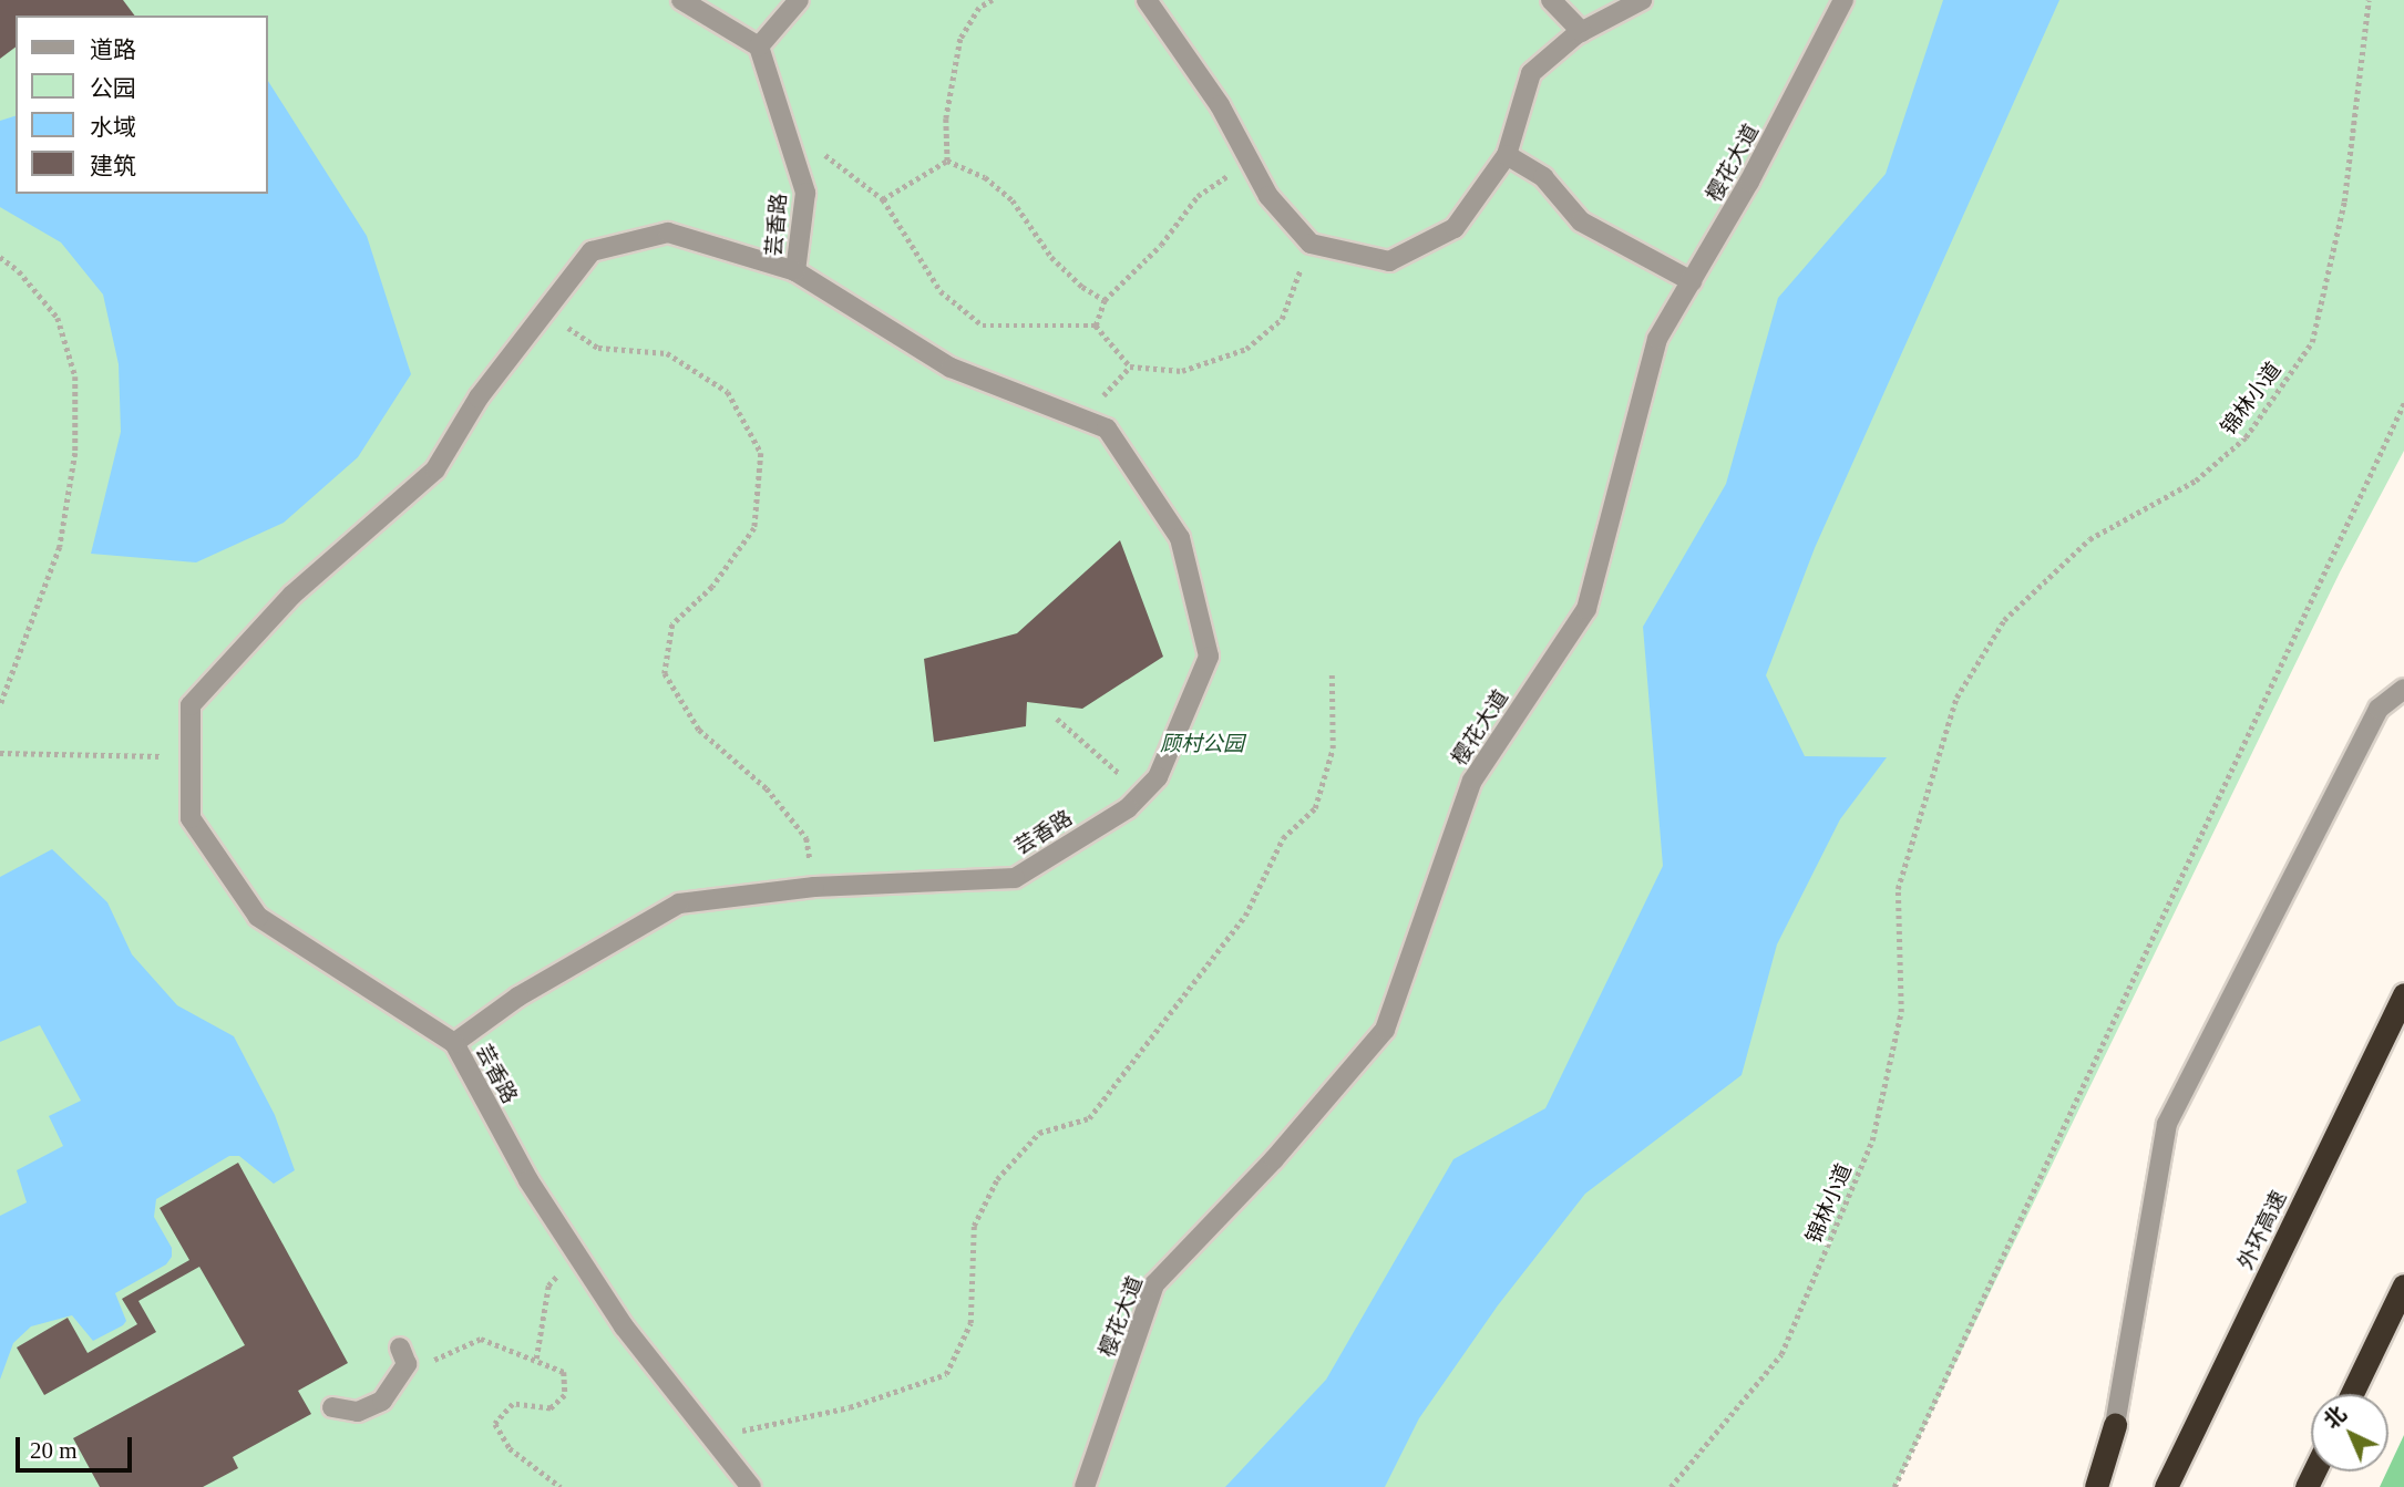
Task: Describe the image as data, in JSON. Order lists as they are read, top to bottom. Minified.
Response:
{"streets":{"highway":["外环高速"],"street":["樱花大道","芸香路"],"path":["锦林小道"]},"parks":["顾村公园"],"legend":["道路","公园","水域","建筑"],"scale_bar":"20 m","north":"top left"}
